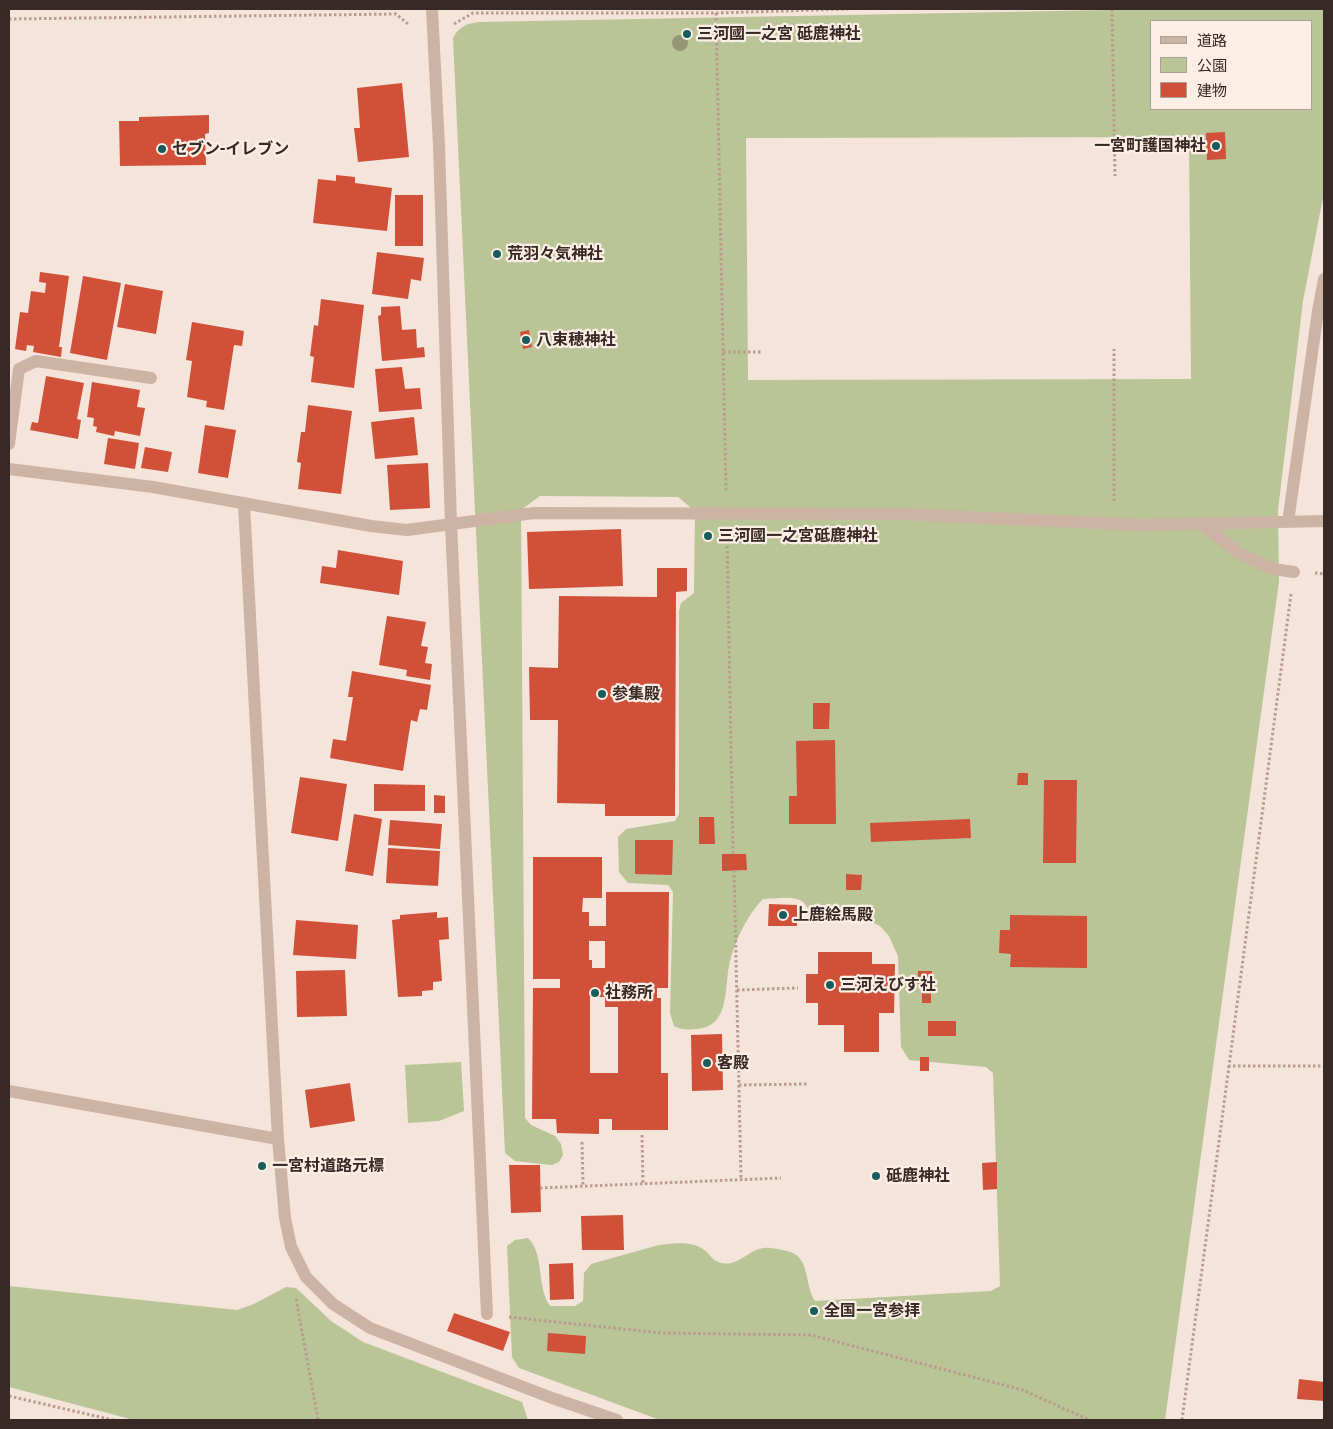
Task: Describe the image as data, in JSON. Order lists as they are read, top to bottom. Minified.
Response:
{"places":["三河國一之宮 砥鹿神社","一宮町護国神社","セブン-イレブン","荒羽々気神社","八束穂神社","三河國一之宮砥鹿神社","参集殿","上鹿絵馬殿","三河えびす社","社務所","客殿","一宮村道路元標","砥鹿神社","全国一宮参拝"],"legend":["道路","公園","建物"]}
